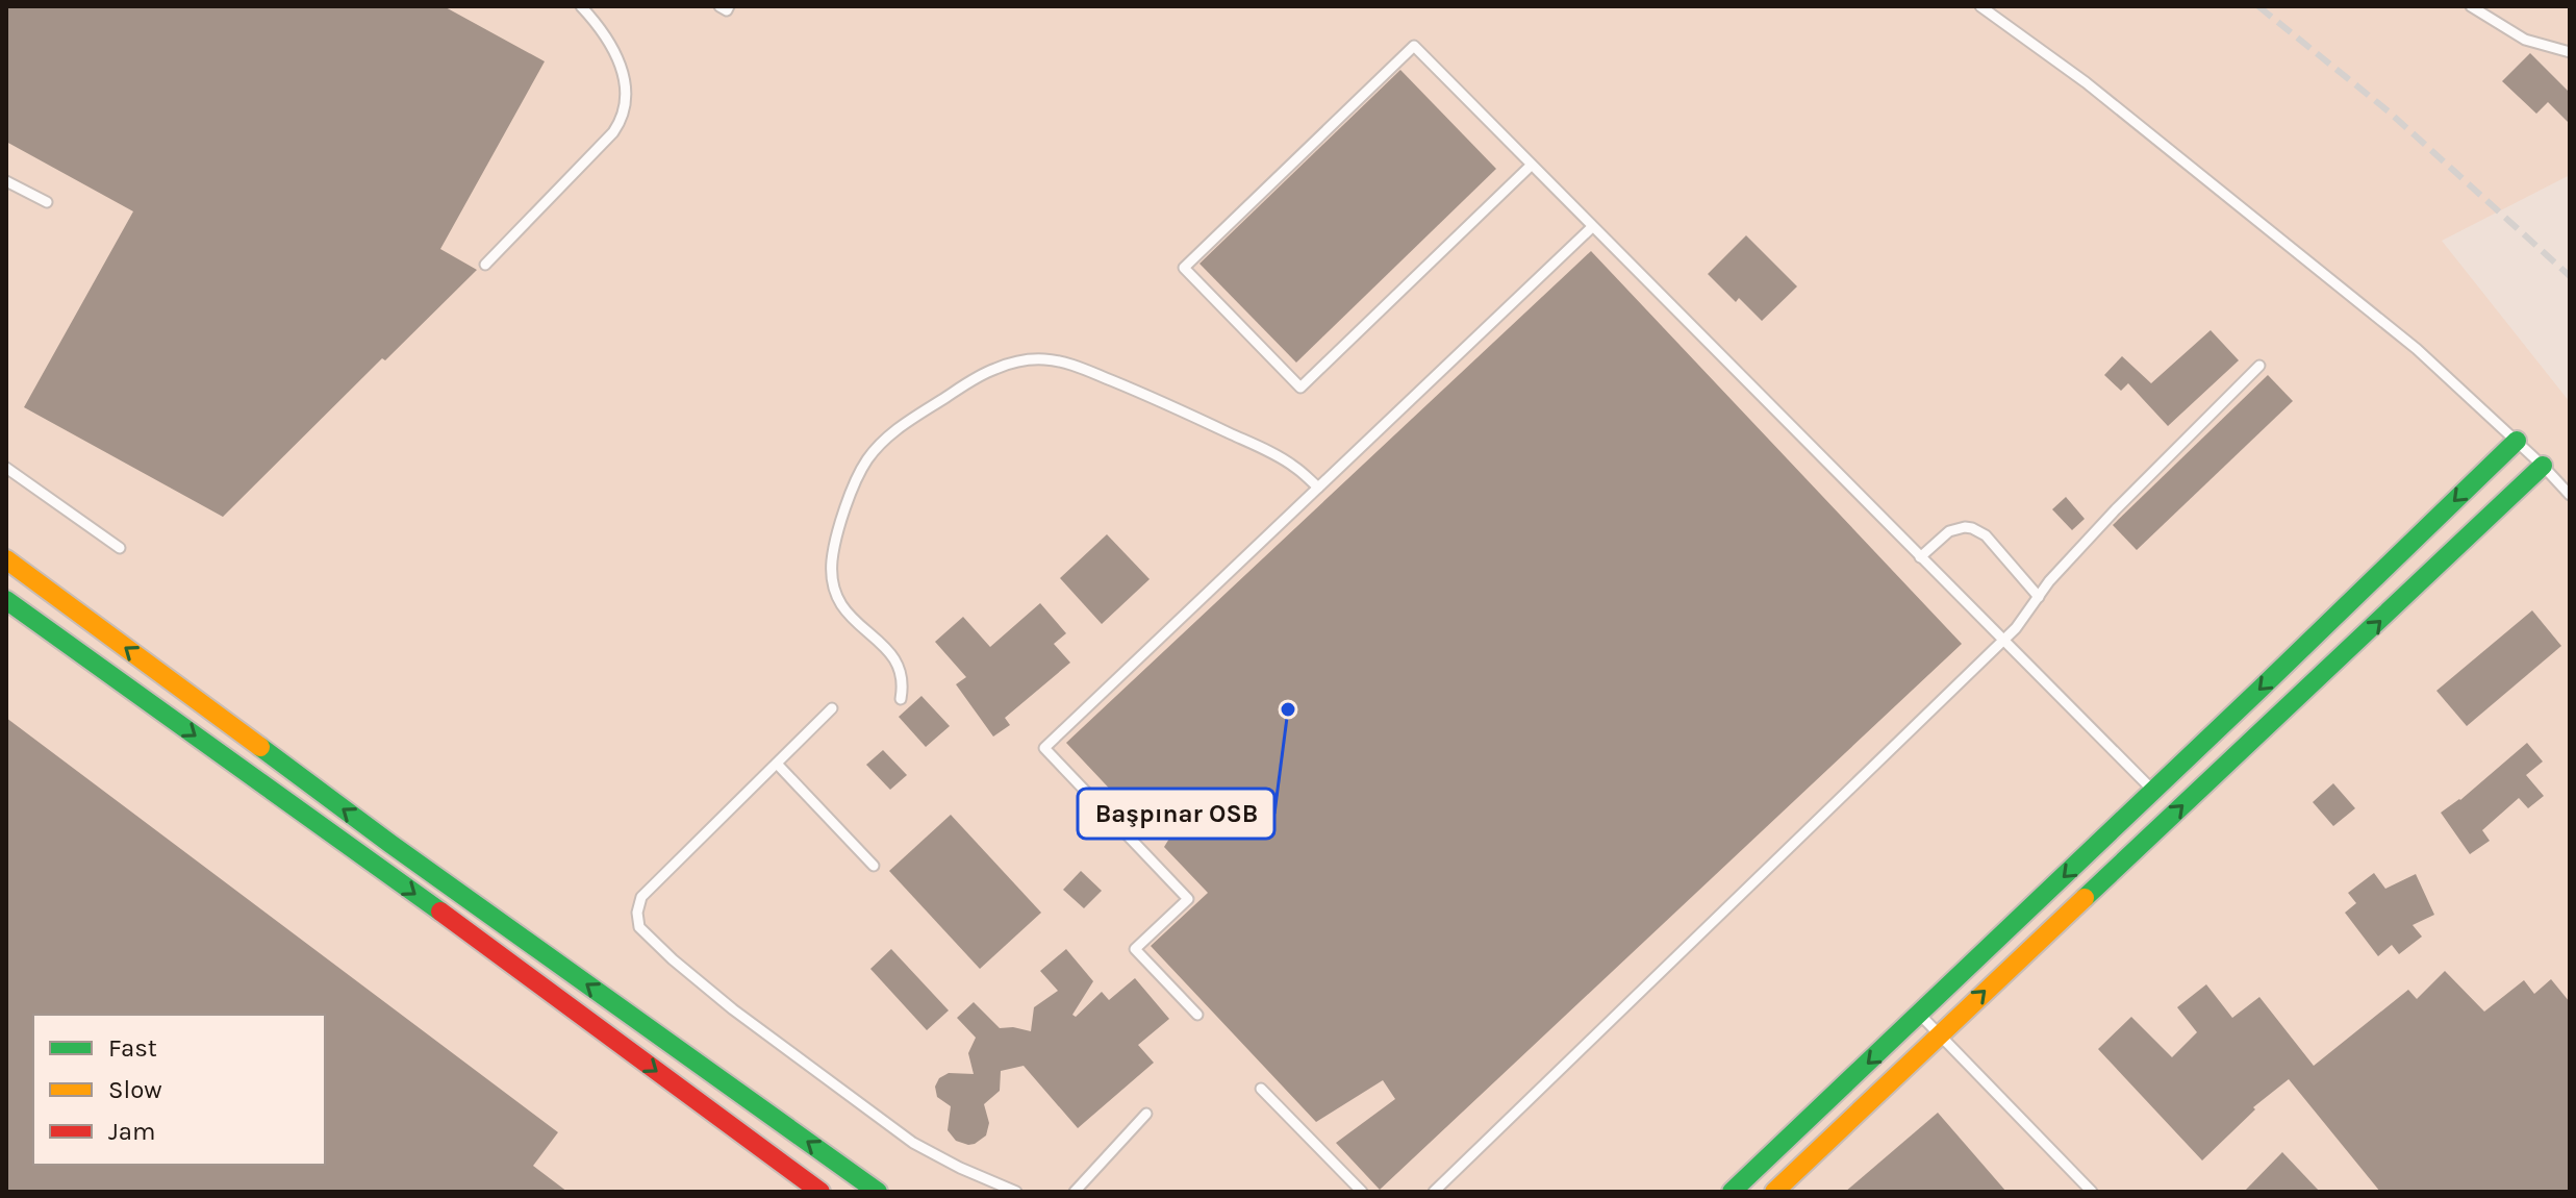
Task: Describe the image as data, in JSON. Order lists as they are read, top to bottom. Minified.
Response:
{"places":["Başpınar OSB"],"legend":["Fast","Slow","Jam"]}
